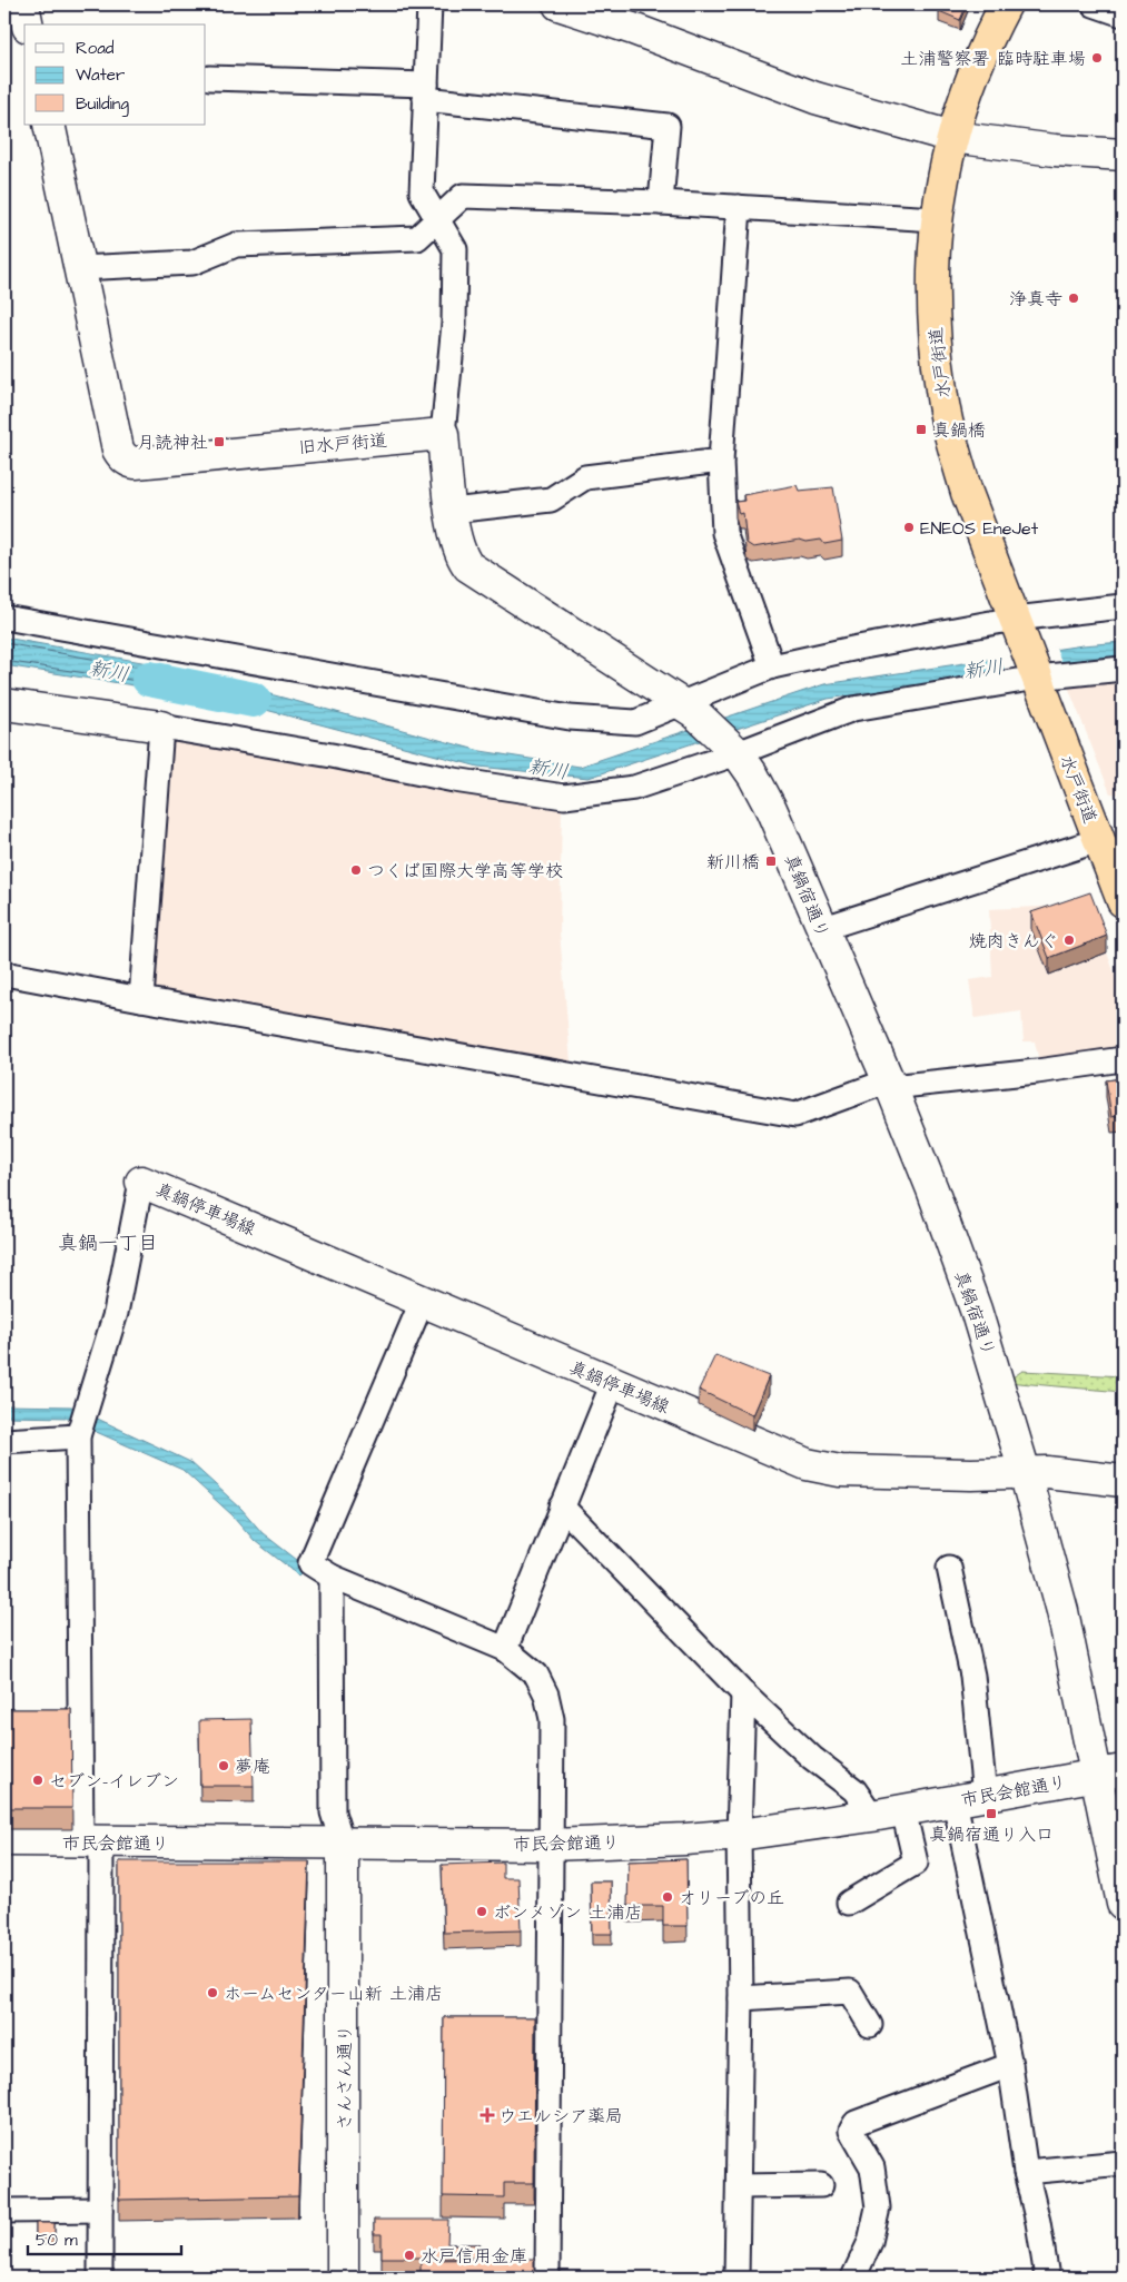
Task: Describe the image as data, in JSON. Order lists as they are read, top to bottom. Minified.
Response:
{"streets":{"highway":["水戸街道"],"street":["旧水戸街道","真鍋宿通り","真鍋停車場線","市民会館通り","さんさん通り"]},"crossings":[["真鍋宿通り","真鍋停車場線"],["真鍋宿通り","市民会館通り"],["市民会館通り","さんさん通り"]],"districts":["真鍋一丁目"],"water":["新川"],"places":{"other":["土浦警察署 臨時駐車場","浄真寺","ENEOS EneJet","つくば国際大学高等学校","焼肉きんぐ","夢庵","セブン-イレブン","オリーブの丘","ボンメゾン 土浦店","ホームセンター山新 土浦店","水戸信用金庫"],"transit":["真鍋橋","月読神社","新川橋","真鍋宿通り入口"],"health":["ウエルシア薬局"]},"legend":["Road","Water","Building"],"scale_bar":"50 m"}
